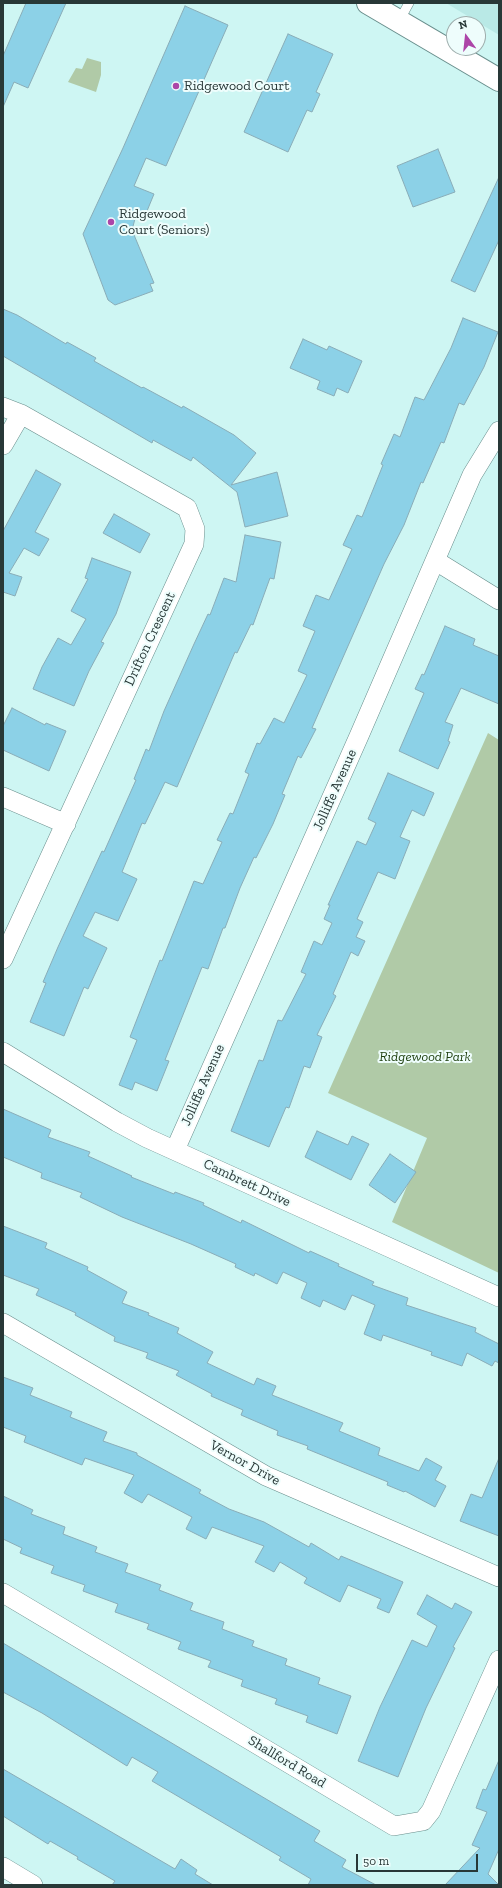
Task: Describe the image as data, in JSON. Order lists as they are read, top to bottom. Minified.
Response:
{"streets":{"street":["Drifton Crescent","Jolliffe Avenue","Cambrett Drive","Vernor Drive","Shallford Road"]},"crossings":[["Jolliffe Avenue","Cambrett Drive"]],"parks":["Ridgewood Park"],"places":["Ridgewood Court","Ridgewood Court (Seniors)"],"scale_bar":"50 m","north":"top"}
